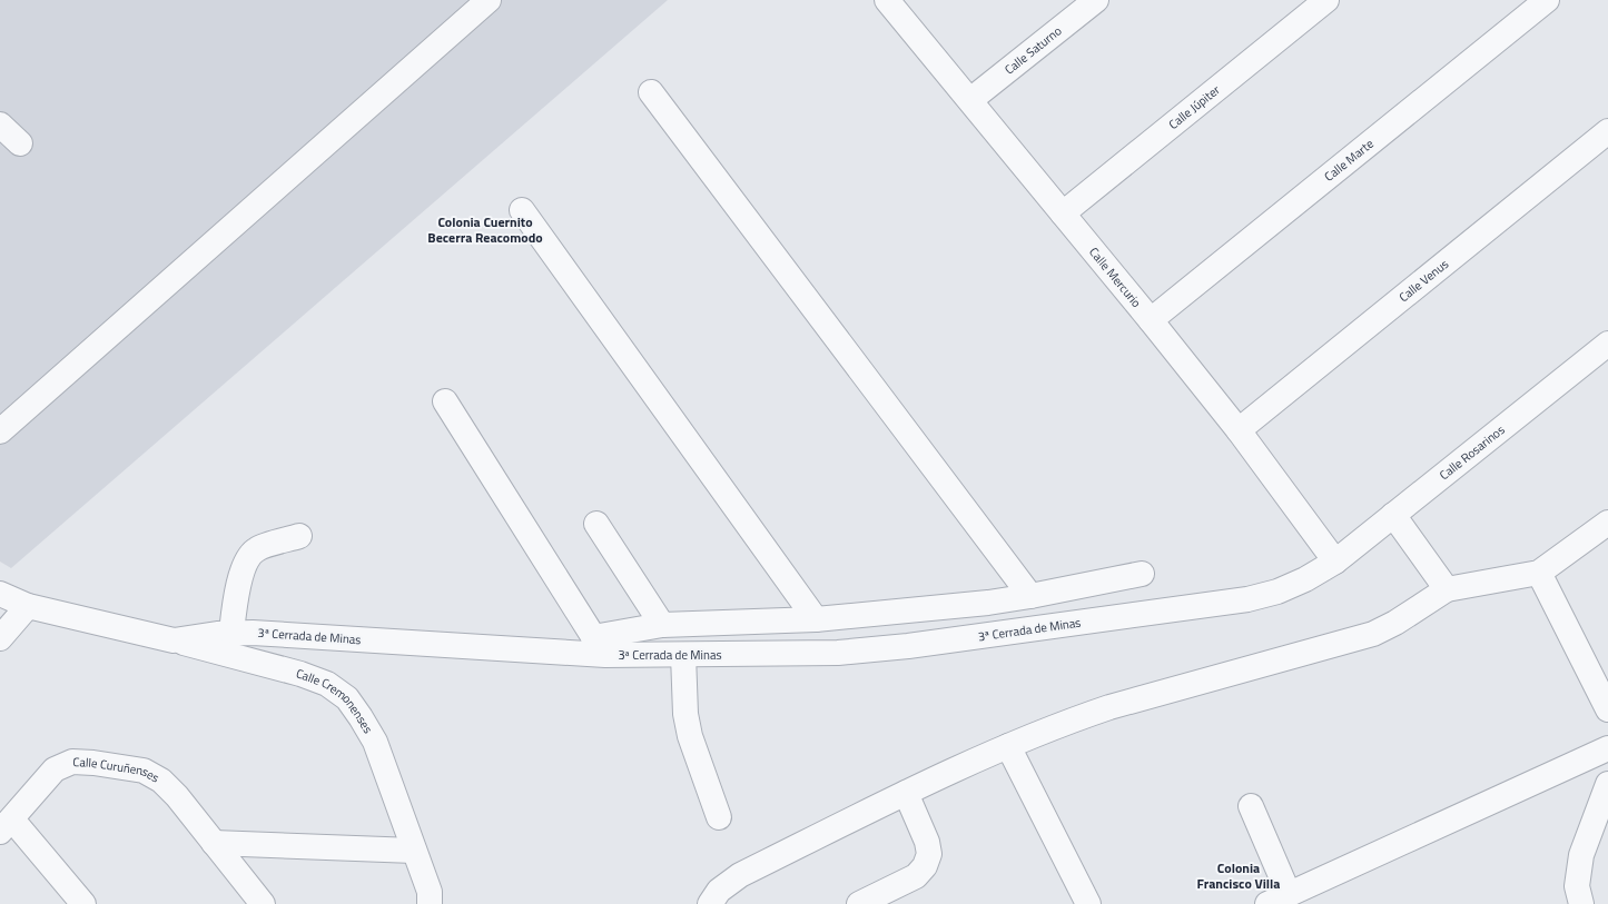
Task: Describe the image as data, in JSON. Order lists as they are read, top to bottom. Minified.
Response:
{"streets":{"street":["Calle Saturno","Calle Júpiter","Calle Marte","Calle Mercurio","Calle Venus","Calle Rosarinos","3ª Cerrada de Minas","Calle Cremonenses","Calle Curuñenses"]},"crossings":[["Calle Saturno","Calle Mercurio"],["Calle Júpiter","Calle Mercurio"],["Calle Marte","Calle Mercurio"],["Calle Mercurio","Calle Venus"],["Calle Mercurio","Calle Rosarinos"],["Calle Mercurio","3ª Cerrada de Minas"],["Calle Rosarinos","3ª Cerrada de Minas"],["3ª Cerrada de Minas","Calle Cremonenses"]],"districts":["Colonia Cuernito Becerra Reacomodo","Colonia Francisco Villa"]}
